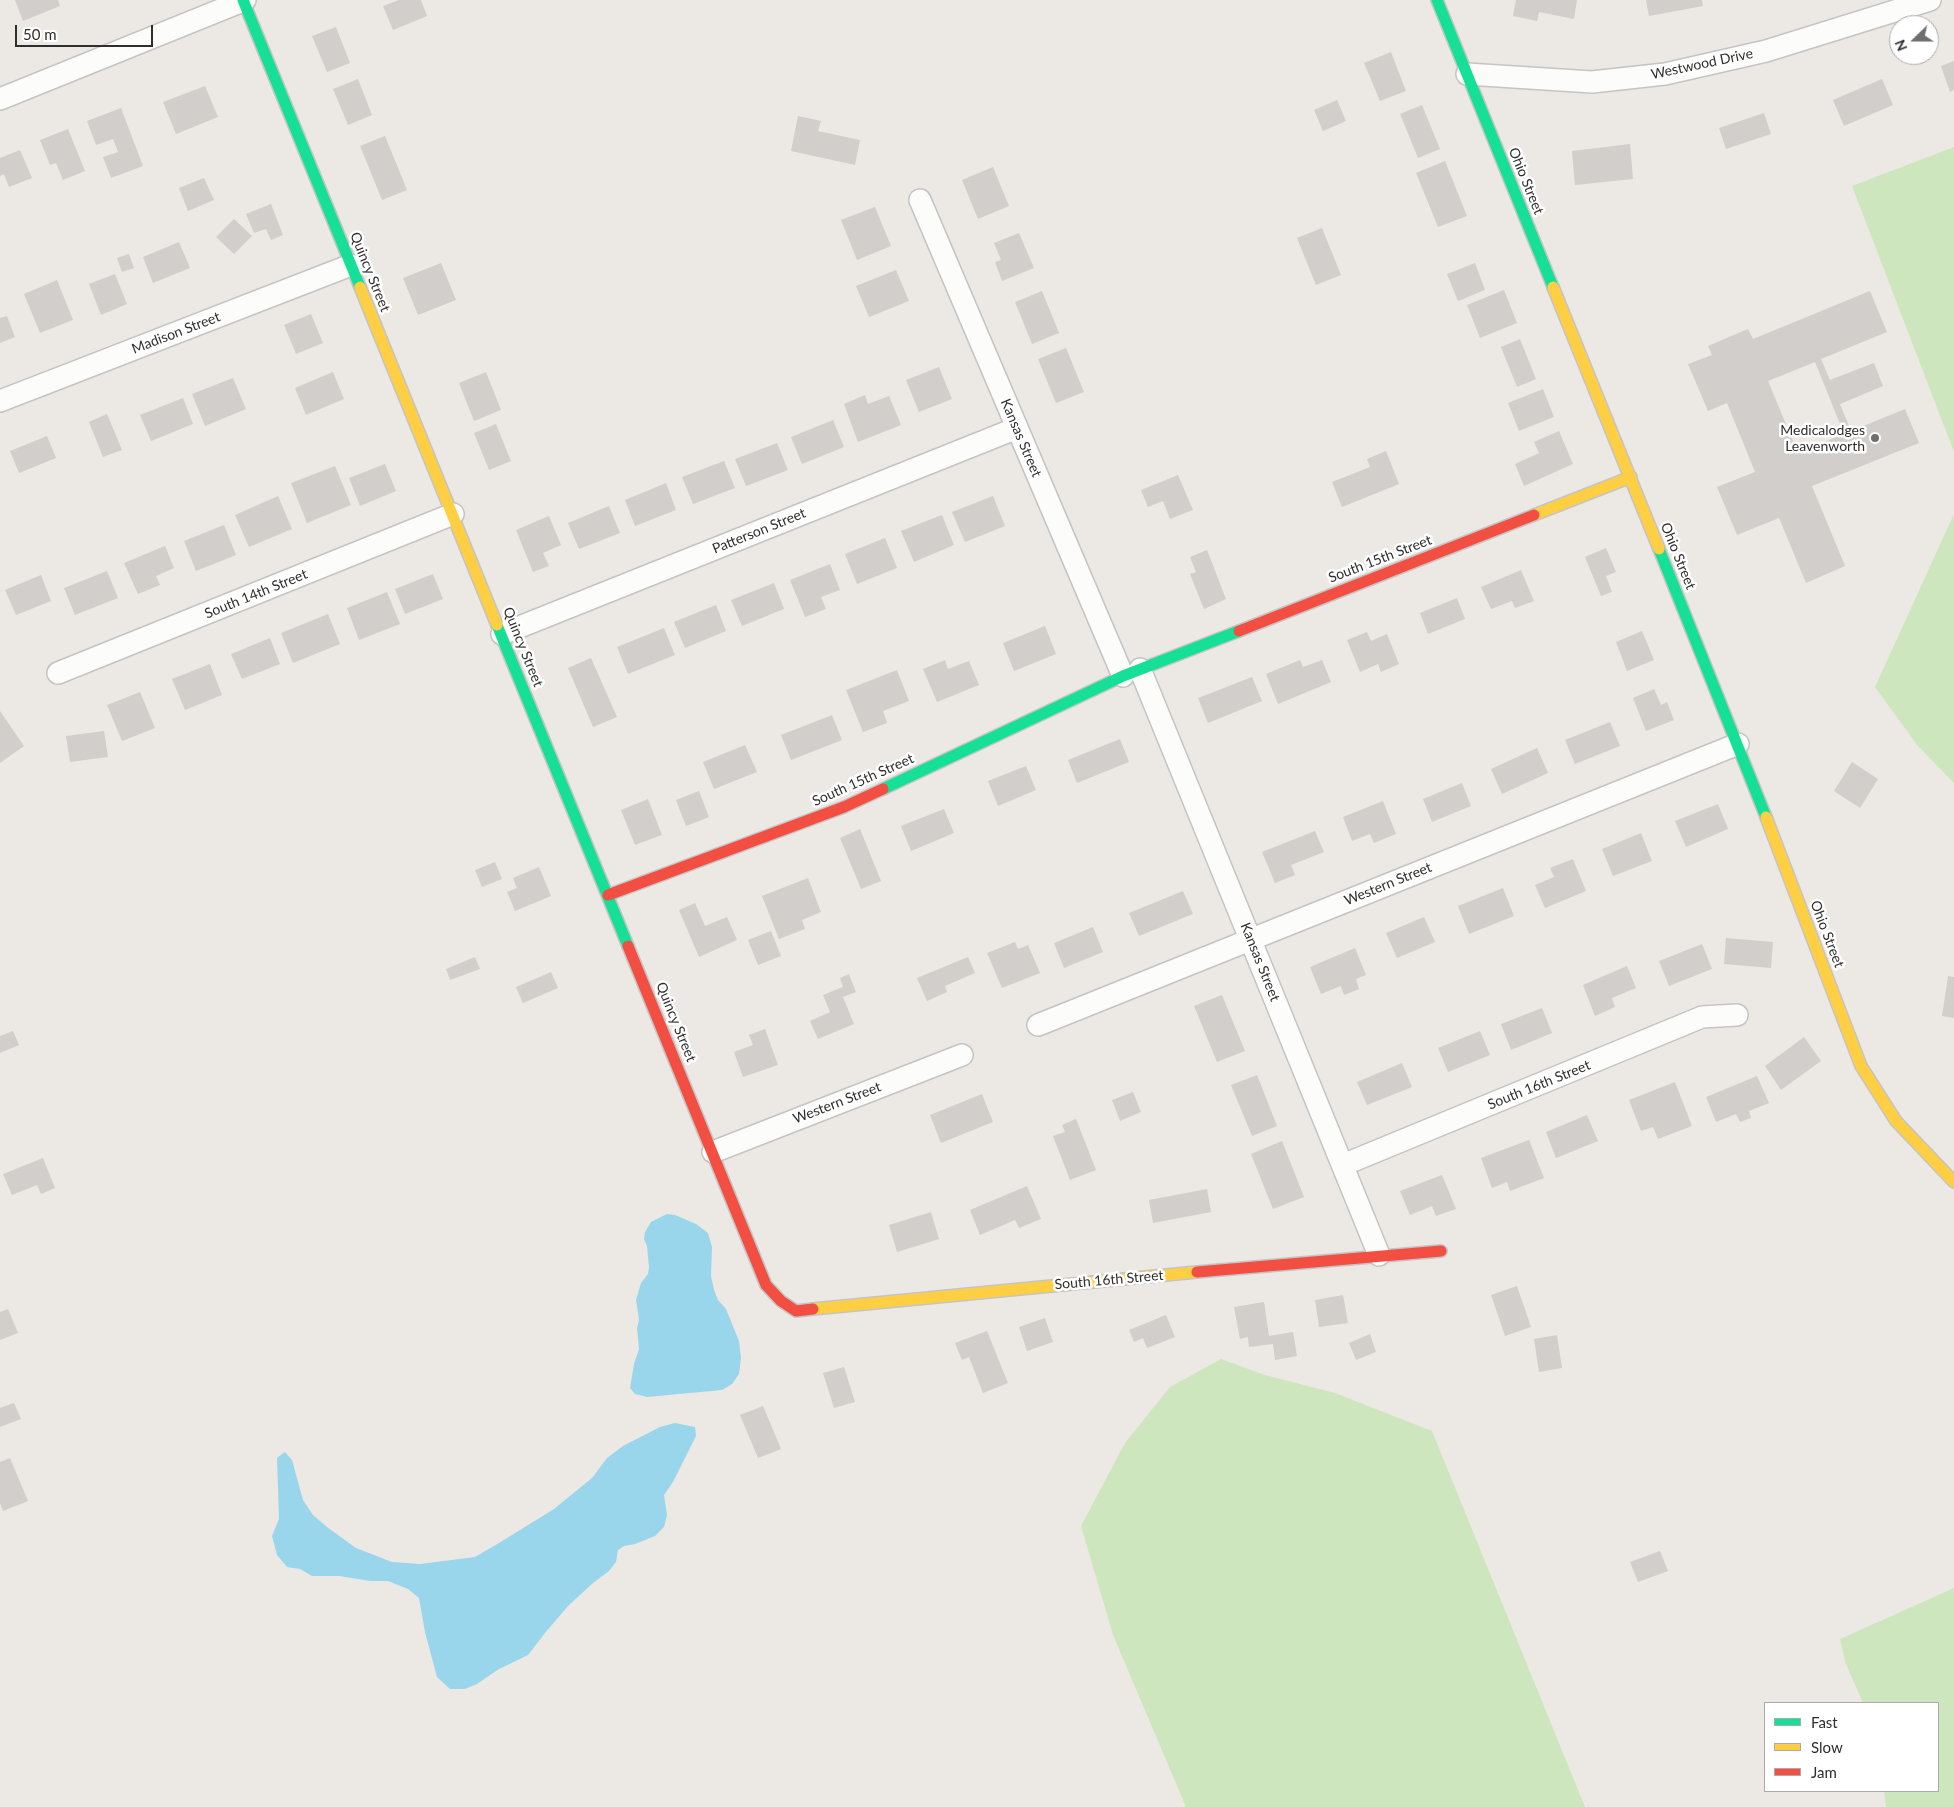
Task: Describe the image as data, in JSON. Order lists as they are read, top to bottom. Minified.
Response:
{"streets":{"street":["Westwood Drive","Ohio Street","Quincy Street","Madison Street","Kansas Street","Patterson Street","South 15th Street","South 14th Street","Western Street","South 16th Street"]},"crossings":[["Westwood Drive","Ohio Street"],["Ohio Street","South 15th Street"],["Ohio Street","Western Street"],["Quincy Street","Madison Street"],["Quincy Street","Patterson Street"],["Quincy Street","South 15th Street"],["Quincy Street","South 14th Street"],["Quincy Street","Western Street"],["Quincy Street","South 16th Street"],["Kansas Street","Patterson Street"],["Kansas Street","South 15th Street"],["Kansas Street","Western Street"],["Kansas Street","South 16th Street"]],"places":["Medicalodges Leavenworth"],"legend":["Fast","Slow","Jam"],"scale_bar":"50 m","north":"left"}
